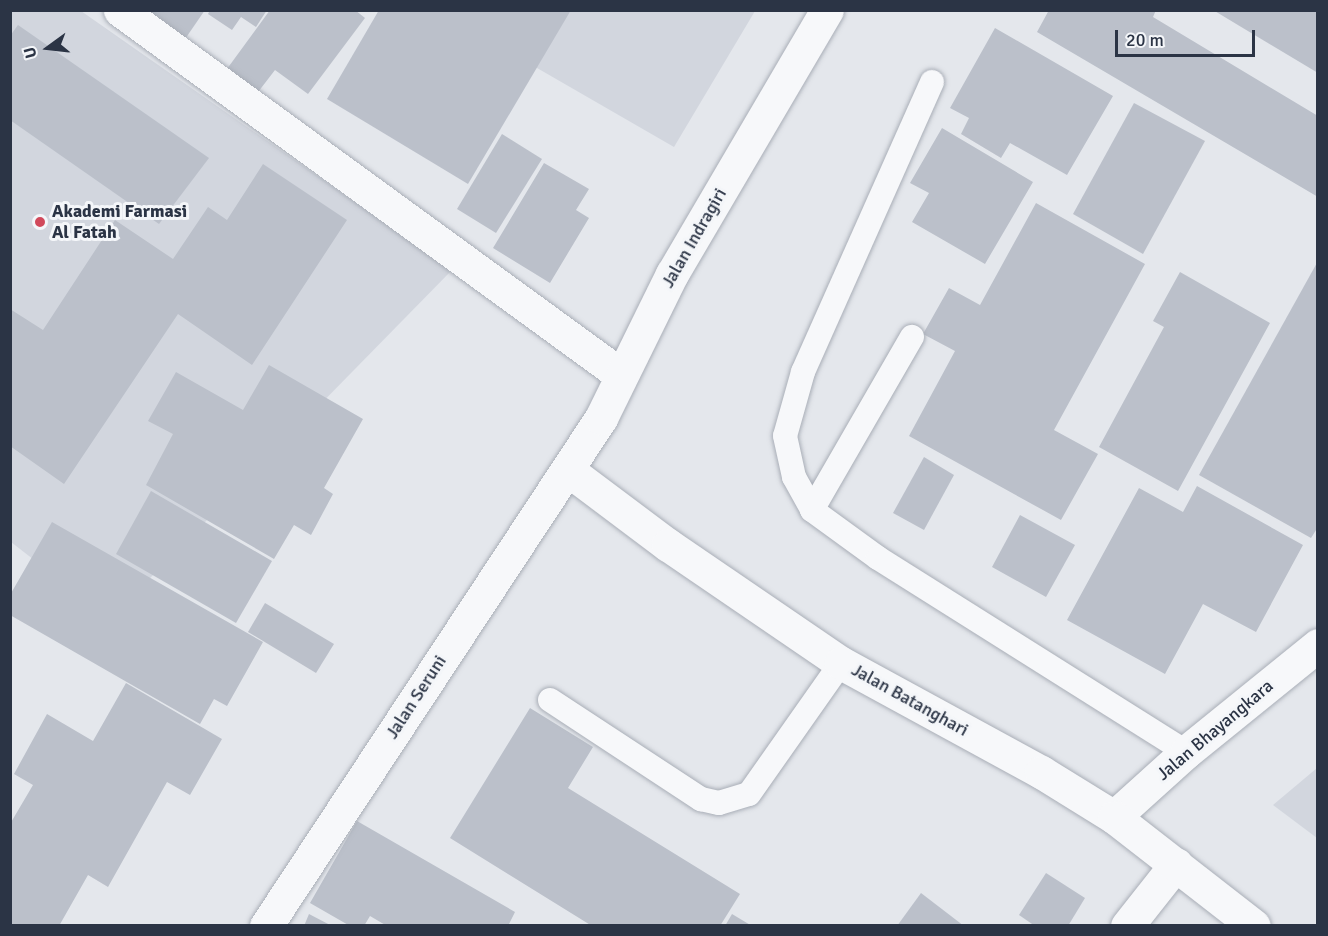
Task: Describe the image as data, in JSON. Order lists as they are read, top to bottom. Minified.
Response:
{"streets":{"street":["Jalan Indragiri","Jalan Seruni","Jalan Batanghari","Jalan Bhayangkara"]},"crossings":[["Jalan Indragiri","Jalan Seruni"],["Jalan Indragiri","Jalan Batanghari"],["Jalan Seruni","Jalan Batanghari"],["Jalan Batanghari","Jalan Bhayangkara"]],"places":["Akademi Farmasi Al Fatah"],"scale_bar":"20 m","north":"left"}
